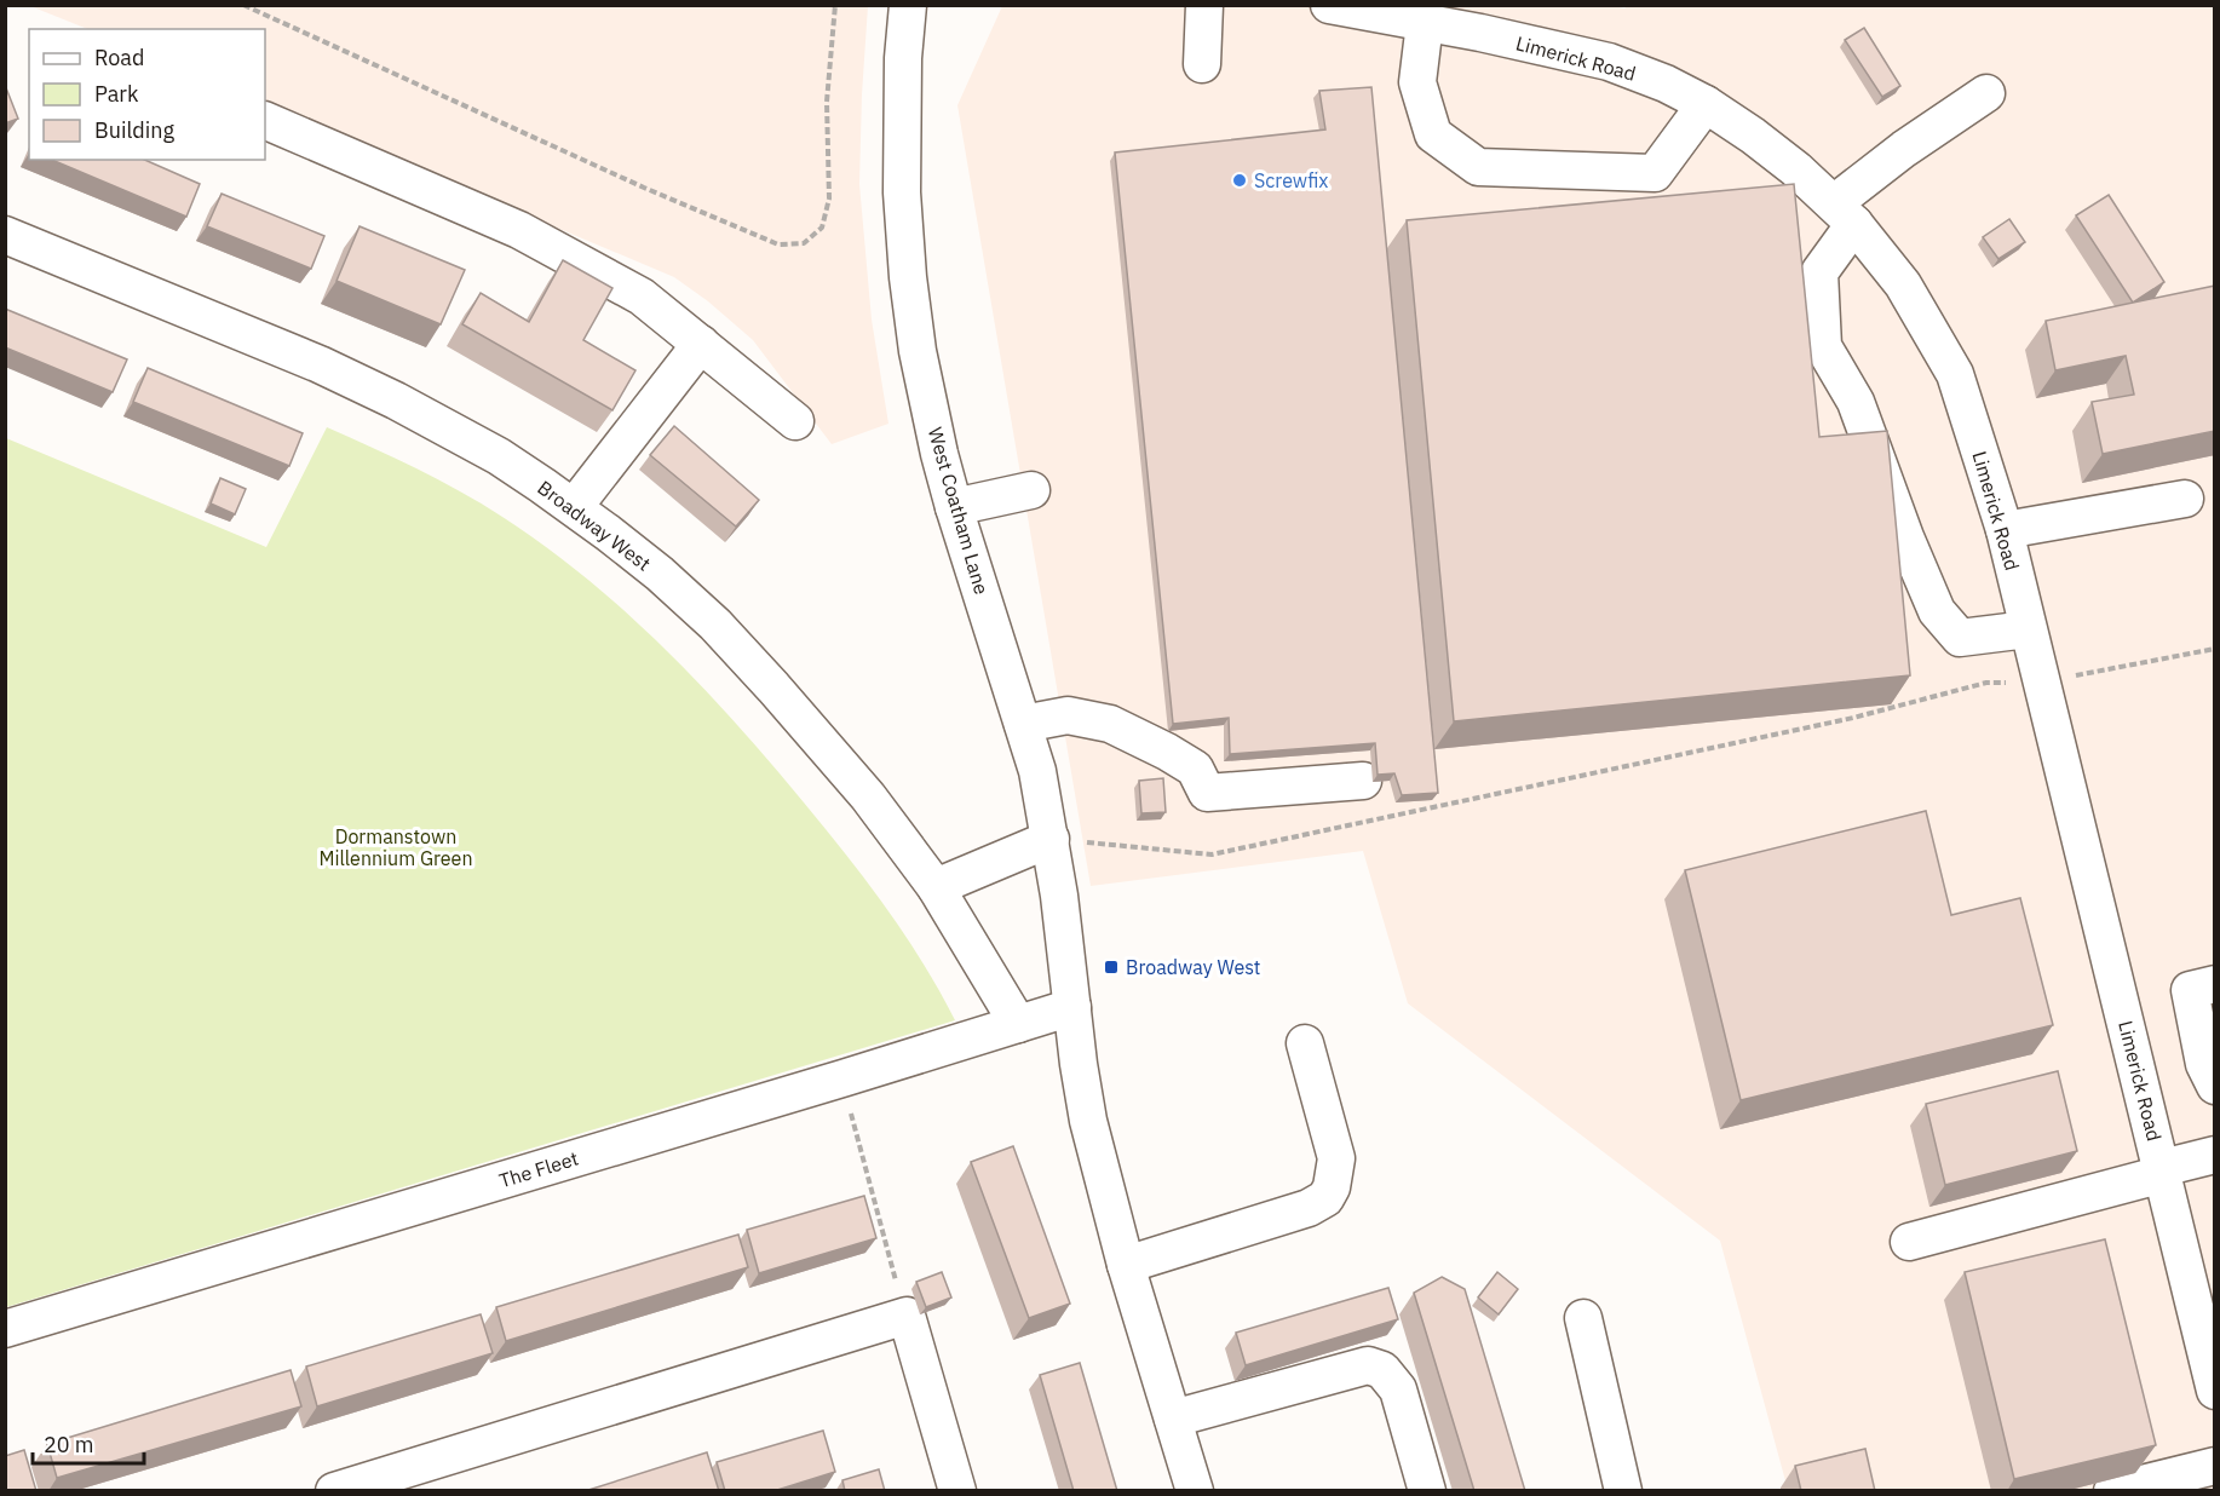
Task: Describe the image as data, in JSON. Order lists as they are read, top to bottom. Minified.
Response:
{"streets":{"street":["Limerick Road","West Coatham Lane","Broadway West","The Fleet"]},"crossings":[["West Coatham Lane","The Fleet"],["Broadway West","The Fleet"]],"parks":["Dormanstown Millennium Green"],"places":{"other":["Screwfix"],"transit":["Broadway West"]},"legend":["Road","Park","Building"],"scale_bar":"20 m"}
